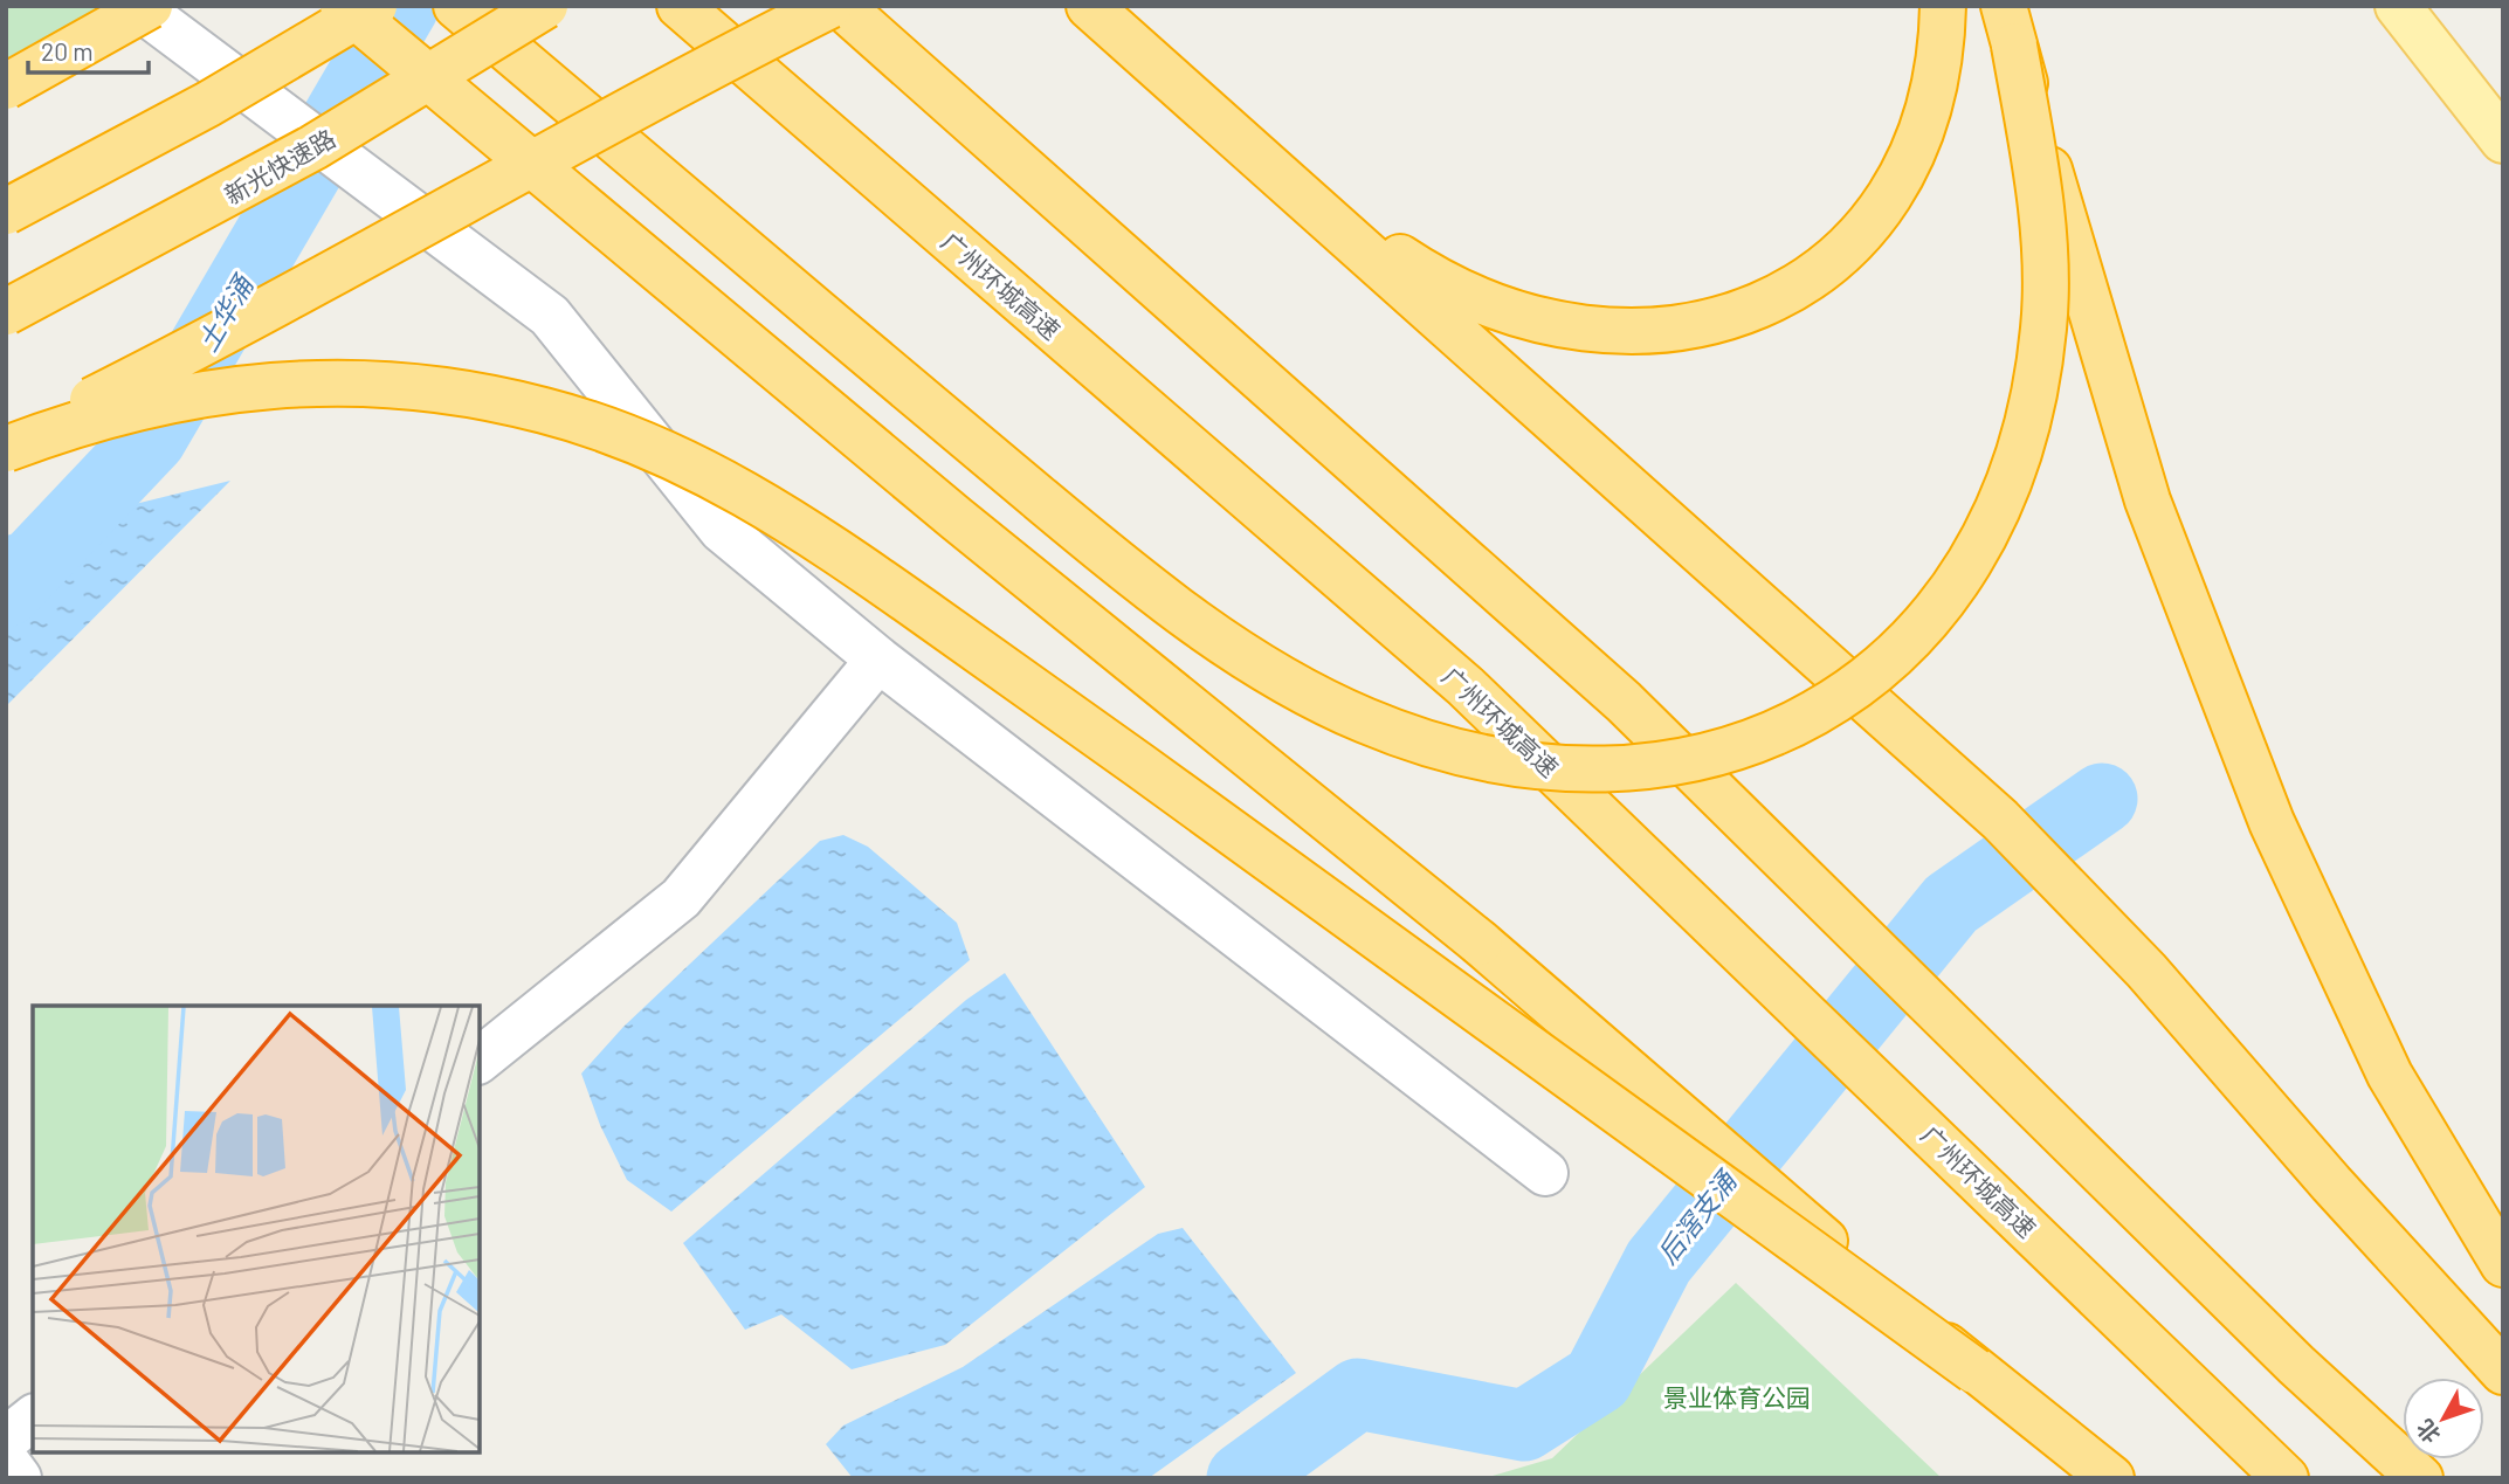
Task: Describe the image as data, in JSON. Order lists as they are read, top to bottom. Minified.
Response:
{"streets":{"highway":["新光快速路","广州环城高速"]},"water":["土华涌","后滘支涌"],"parks":["景业体育公园"],"scale_bar":"20 m","north":"bottom left"}
